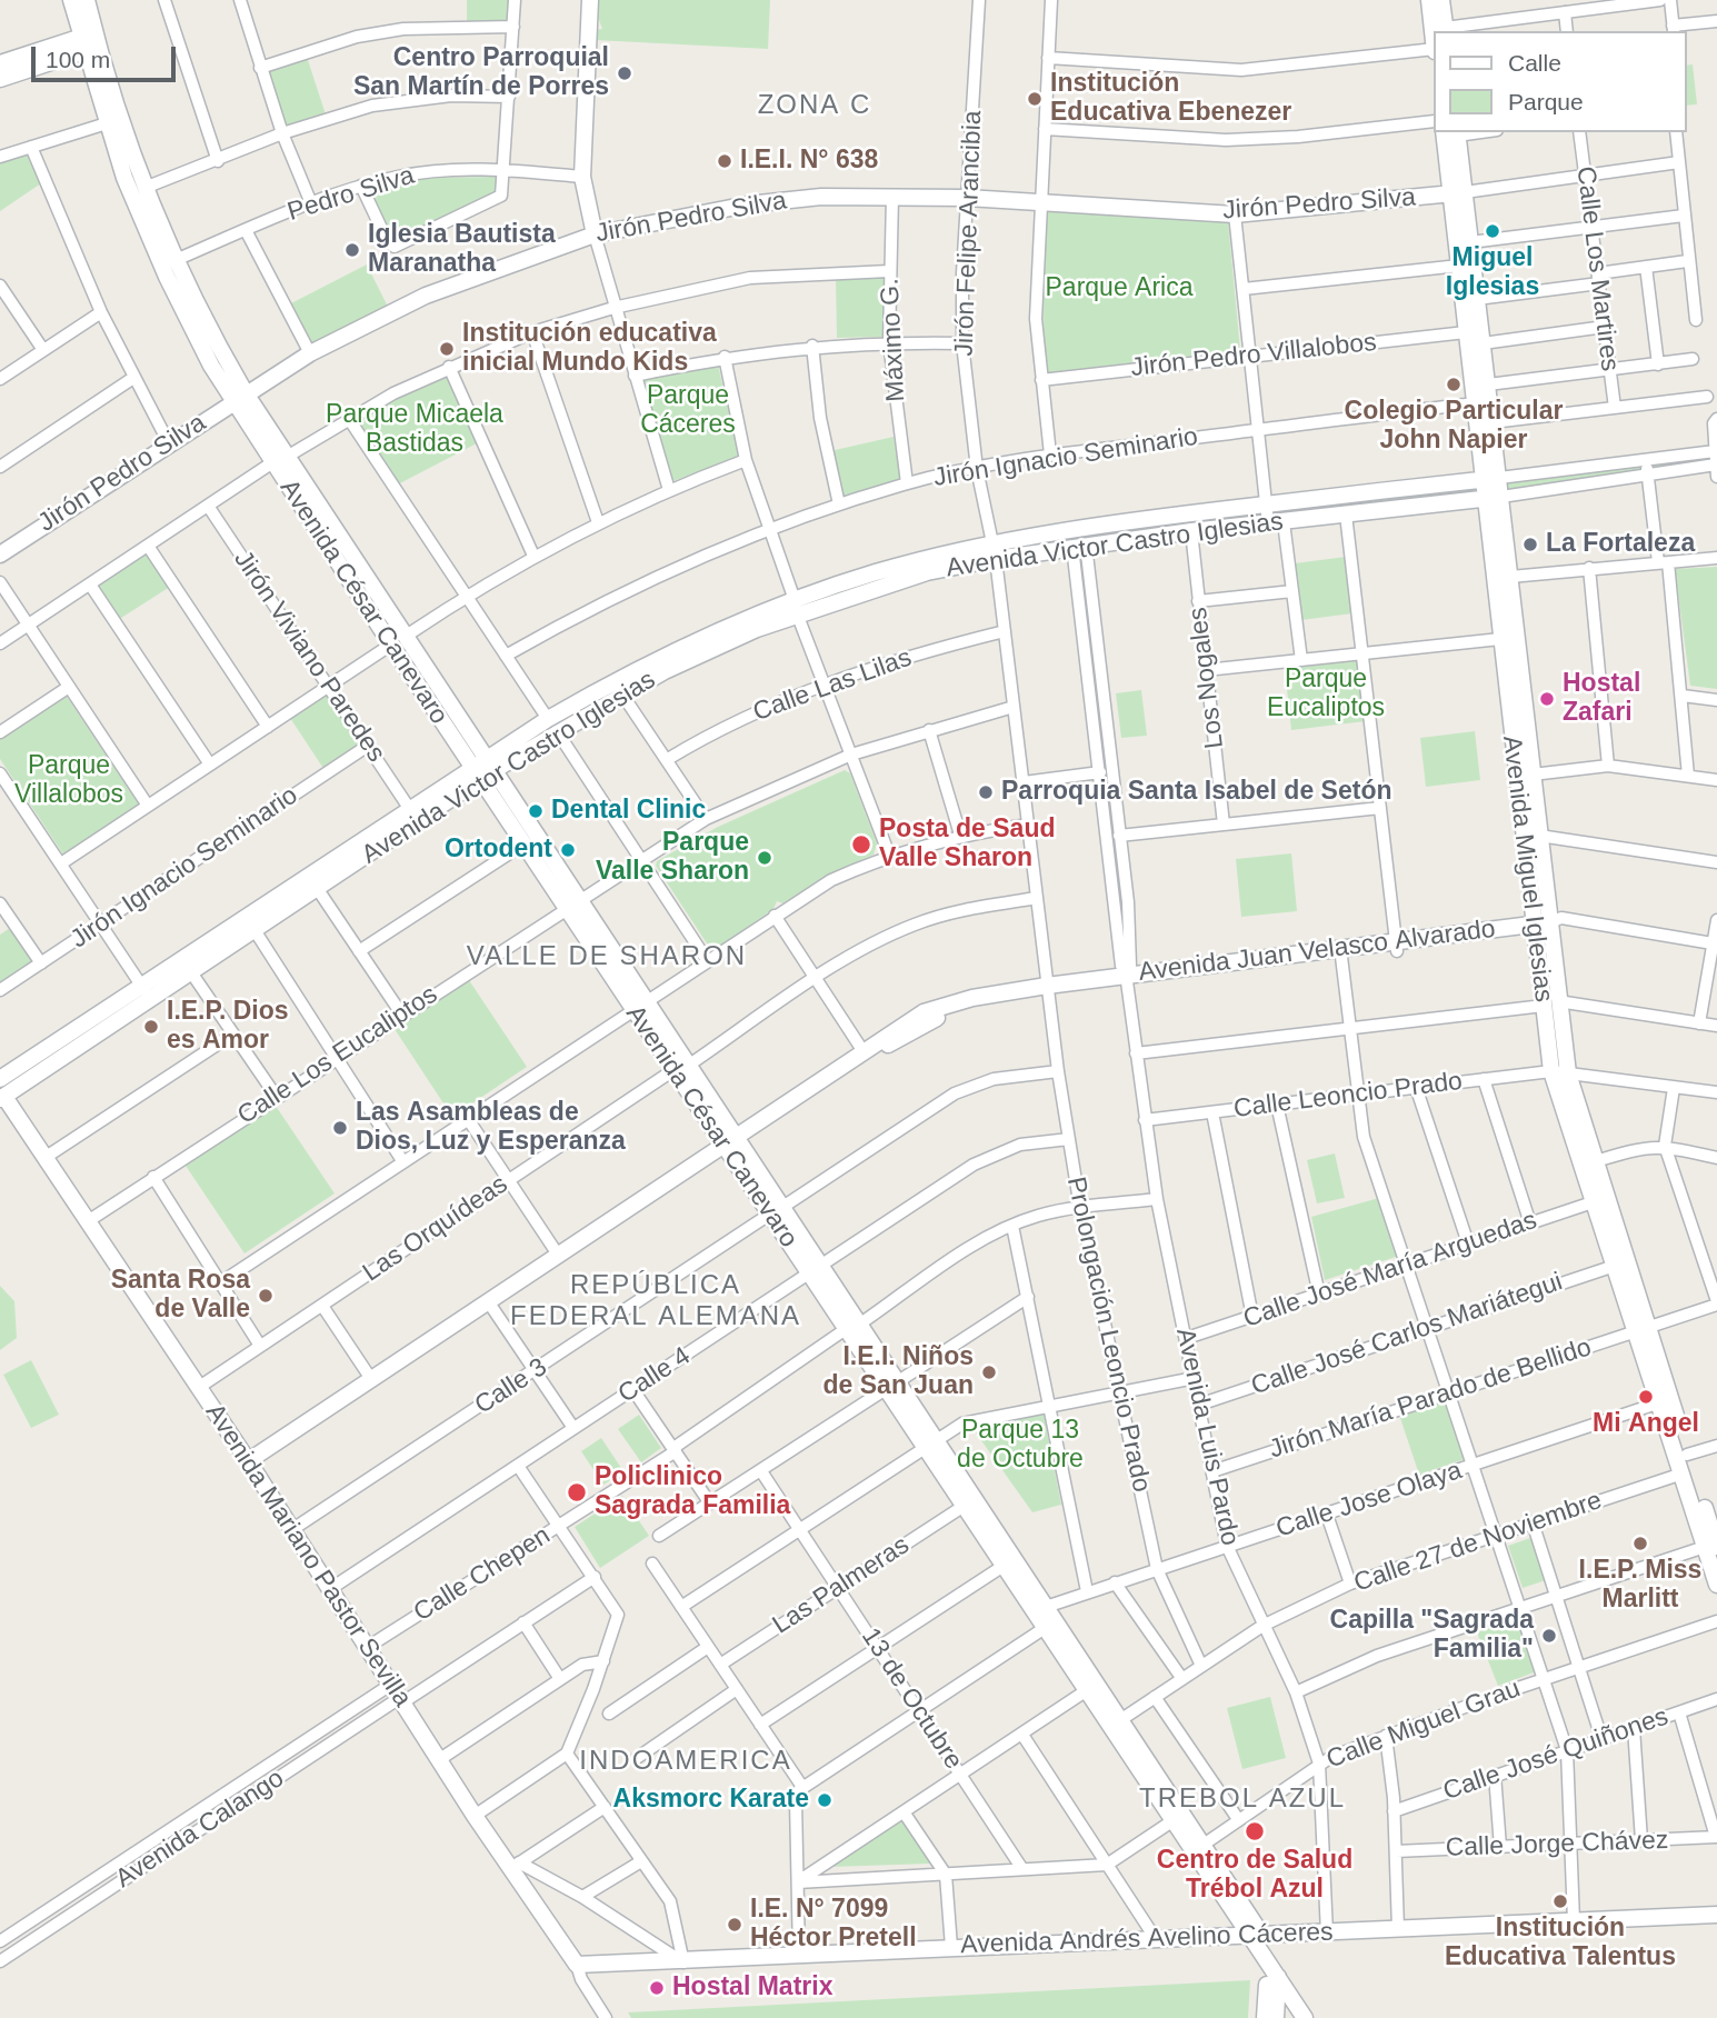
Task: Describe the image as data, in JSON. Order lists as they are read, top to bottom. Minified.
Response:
{"streets":{"street":["Pedro Silva","Jirón Pedro Silva","Jirón Felipe Arancibia","Calle Los Martires","Máximo G.","Jirón Pedro Villalobos","Jirón Ignacio Seminario","Avenida Victor Castro Iglesias","Avenida César Canevaro","Jirón Viviano Paredes","Los Nogales","Calle Las Lilas","Avenida Miguel Iglesias","Avenida Juan Velasco Alvarado","Calle Los Eucaliptos","Calle Leoncio Prado","Las Orquídeas","Calle José María Arguedas","Prolongación Leoncio Prado","Calle José Carlos Mariátegui","Calle 4","Calle 3","Jirón María Parado de Bellido","Avenida Luis Pardo","Calle Jose Olaya","Calle 27 de Noviembre","Avenida Mariano Pastor Sevilla","Calle Chepen","Las Palmeras","13 de Octubre","Calle Miguel Grau","Calle José Quiñones","Avenida Calango","Calle Jorge Chávez","Avenida Andrés Avelino Cáceres"]},"crossings":[["Pedro Silva","Avenida César Canevaro"],["Jirón Pedro Silva","Jirón Felipe Arancibia"],["Jirón Pedro Silva","Máximo G."],["Jirón Pedro Silva","Avenida César Canevaro"],["Jirón Pedro Silva","Avenida Miguel Iglesias"],["Jirón Felipe Arancibia","Jirón Ignacio Seminario"],["Jirón Felipe Arancibia","Avenida Victor Castro Iglesias"],["Jirón Felipe Arancibia","Calle Las Lilas"],["Jirón Felipe Arancibia","Calle Los Eucaliptos"],["Jirón Felipe Arancibia","Prolongación Leoncio Prado"],["Máximo G.","Jirón Ignacio Seminario"],["Jirón Pedro Villalobos","Avenida Miguel Iglesias"],["Jirón Ignacio Seminario","Jirón Viviano Paredes"],["Jirón Ignacio Seminario","Avenida Miguel Iglesias"],["Avenida Victor Castro Iglesias","Avenida César Canevaro"],["Avenida Victor Castro Iglesias","Jirón Viviano Paredes"],["Avenida Victor Castro Iglesias","Los Nogales"],["Avenida Victor Castro Iglesias","Avenida Miguel Iglesias"],["Avenida Victor Castro Iglesias","Avenida Luis Pardo"],["Avenida Victor Castro Iglesias","Avenida Mariano Pastor Sevilla"],["Avenida César Canevaro","Avenida Juan Velasco Alvarado"],["Avenida César Canevaro","Calle Los Eucaliptos"],["Avenida César Canevaro","Las Orquídeas"],["Avenida César Canevaro","Calle 4"],["Avenida César Canevaro","Calle 3"],["Avenida César Canevaro","Calle Jose Olaya"],["Avenida César Canevaro","Calle 27 de Noviembre"],["Avenida César Canevaro","Calle Chepen"],["Avenida César Canevaro","Las Palmeras"],["Avenida César Canevaro","Calle Miguel Grau"],["Avenida César Canevaro","Avenida Andrés Avelino Cáceres"],["Avenida Miguel Iglesias","Avenida Juan Velasco Alvarado"],["Avenida Miguel Iglesias","Calle Leoncio Prado"],["Avenida Miguel Iglesias","Calle José María Arguedas"],["Avenida Miguel Iglesias","Calle José Carlos Mariátegui"],["Avenida Miguel Iglesias","Jirón María Parado de Bellido"],["Avenida Miguel Iglesias","Calle Jose Olaya"],["Avenida Miguel Iglesias","Calle 27 de Noviembre"],["Avenida Juan Velasco Alvarado","Prolongación Leoncio Prado"],["Avenida Juan Velasco Alvarado","Avenida Luis Pardo"],["Avenida Juan Velasco Alvarado","Avenida Mariano Pastor Sevilla"],["Calle Los Eucaliptos","Avenida Mariano Pastor Sevilla"],["Calle Leoncio Prado","Avenida Luis Pardo"],["Las Orquídeas","Prolongación Leoncio Prado"],["Las Orquídeas","Avenida Mariano Pastor Sevilla"],["Calle José María Arguedas","Avenida Luis Pardo"],["Prolongación Leoncio Prado","Calle 4"],["Prolongación Leoncio Prado","Calle 3"],["Prolongación Leoncio Prado","Calle Jose Olaya"],["Prolongación Leoncio Prado","Calle 27 de Noviembre"],["Prolongación Leoncio Prado","Calle Chepen"],["Calle José Carlos Mariátegui","Avenida Luis Pardo"],["Calle 4","Avenida Mariano Pastor Sevilla"],["Calle 3","Avenida Mariano Pastor Sevilla"],["Jirón María Parado de Bellido","Avenida Luis Pardo"],["Avenida Luis Pardo","Calle Jose Olaya"],["Avenida Luis Pardo","Calle 27 de Noviembre"],["Avenida Luis Pardo","Calle Chepen"],["Avenida Luis Pardo","Calle Miguel Grau"],["Avenida Luis Pardo","Avenida Andrés Avelino Cáceres"],["Avenida Mariano Pastor Sevilla","Calle Chepen"],["Avenida Mariano Pastor Sevilla","Avenida Calango"],["Avenida Mariano Pastor Sevilla","Avenida Andrés Avelino Cáceres"],["Las Palmeras","13 de Octubre"]],"districts":["ZONA C","VALLE DE SHARON","REPÚBLICA FEDERAL ALEMANA","INDOAMERICA","TREBOL AZUL"],"parks":["Parque Arica","Parque Cáceres","Parque Micaela Bastidas","Parque Eucaliptos","Parque Villalobos","Parque 13 de Octubre"],"places":["Centro Parroquial San Martín de Porres","Institución Educativa Ebenezer","I.E.I. N° 638","Miguel Iglesias","Iglesia Bautista Maranatha","Institución educativa inicial Mundo Kids","Colegio Particular John Napier","La Fortaleza","Hostal Zafari","Parroquia Santa Isabel de Setón","Dental Clinic","Posta de Saud Valle Sharon","Ortodent","Parque Valle Sharon","I.E.P. Dios es Amor","Las Asambleas de Dios, Luz y Esperanza","Santa Rosa de Valle","I.E.I. Niños de San Juan","Mi Angel","Policlinico Sagrada Familia","I.E.P. Miss Marlitt","Capilla \"Sagrada Familia\"","Aksmorc Karate","Centro de Salud Trébol Azul","Institución Educativa Talentus","I.E. N° 7099 Héctor Pretell","Hostal Matrix"],"legend":["Calle","Parque"],"scale_bar":"100 m"}
